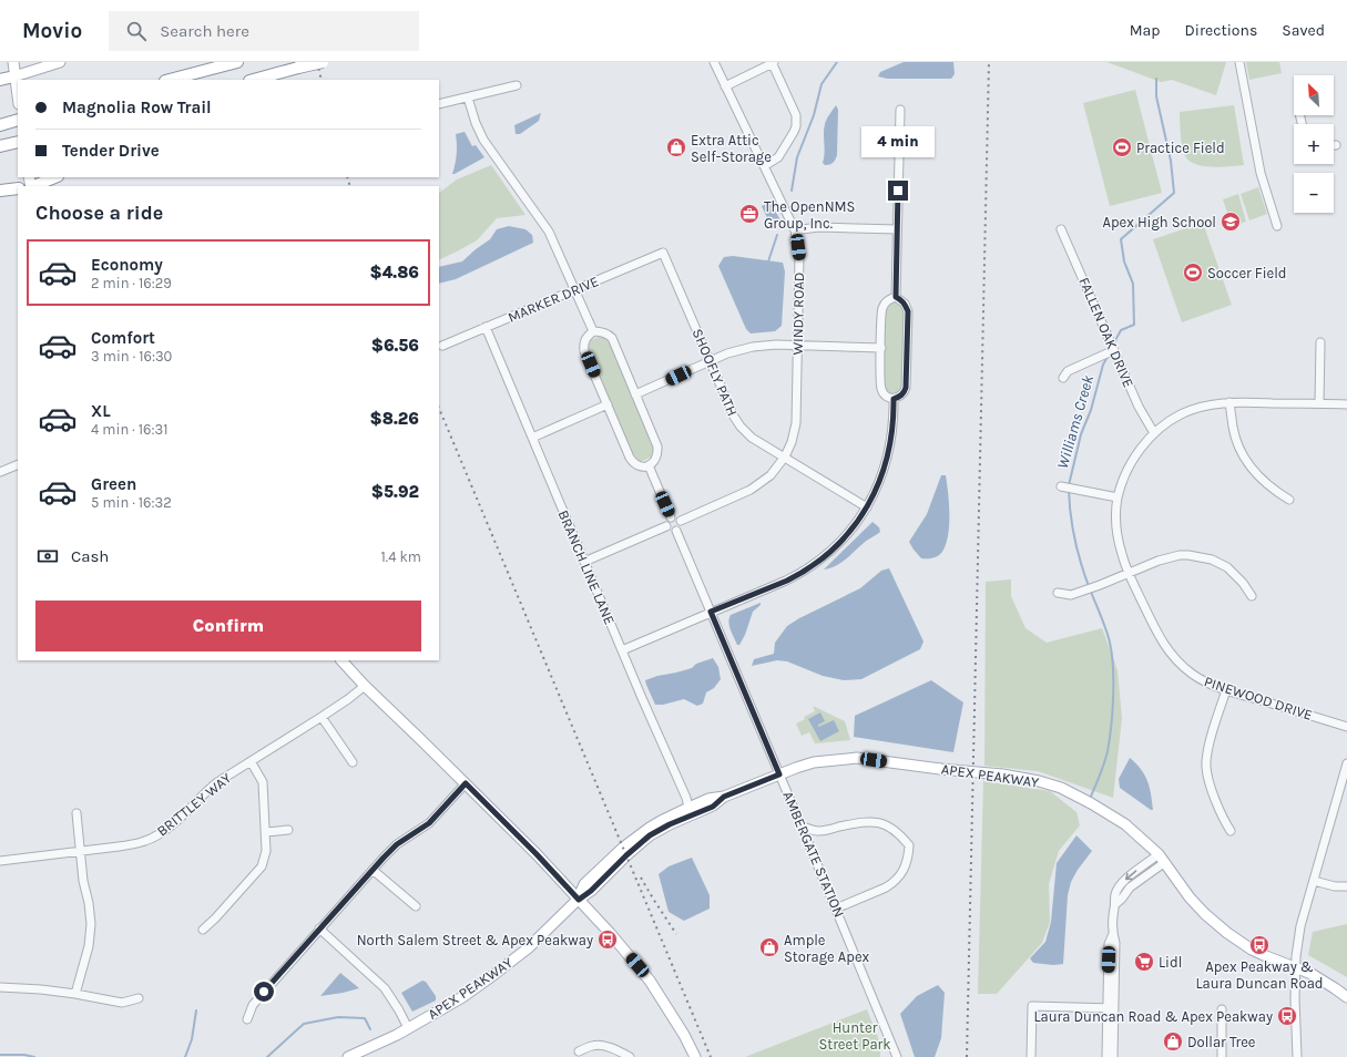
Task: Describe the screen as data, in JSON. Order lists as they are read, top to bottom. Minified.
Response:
{"streets":{"main road":["APEX PEAKWAY"],"street":["MARKER DRIVE","WINDY ROAD","FALLEN OAK DRIVE","SHOOFLY PATH","BRANCH LINE LANE","PINEWOOD DRIVE","BRITTLEY WAY","AMBERGATE STATION"]},"crossings":[["MARKER DRIVE","SHOOFLY PATH"],["MARKER DRIVE","BRANCH LINE LANE"],["WINDY ROAD","SHOOFLY PATH"],["WINDY ROAD","AMBERGATE STATION"],["FALLEN OAK DRIVE","PINEWOOD DRIVE"],["BRANCH LINE LANE","APEX PEAKWAY"],["APEX PEAKWAY","AMBERGATE STATION"]],"water":["Williams Creek"],"parks":["Hunter Street Park"],"places":{"shop":["Extra Attic Self-Storage","Ample Storage Apex","Dollar Tree"],"sports":["Practice Field","Soccer Field"],"office":["The OpenNMS Group, Inc."],"school or university":["Apex High School"],"bus stop":["North Salem Street & Apex Peakway","Apex Peakway & Laura Duncan Road","Laura Duncan Road & Apex Peakway"],"supermarket":["Lidl"]},"north":"top left","page":{"header":"Movio","search":"Search here","nav":["Map","Directions","Saved"],"map_buttons":["+","−"],"banner":["Magnolia Row Trail","Tender Drive"],"bubble":"4 min","heading":"Choose a ride","list":[{"name":"Economy","note":"2 min · 16:29","value":"$4.86"},{"name":"Comfort","note":"3 min · 16:30","value":"$6.56"},{"name":"XL","note":"4 min · 16:31","value":"$8.26"},{"name":"Green","note":"5 min · 16:32","value":"$5.92"}],"pay":["Cash","1.4 km"],"buttons":"Confirm"}}
